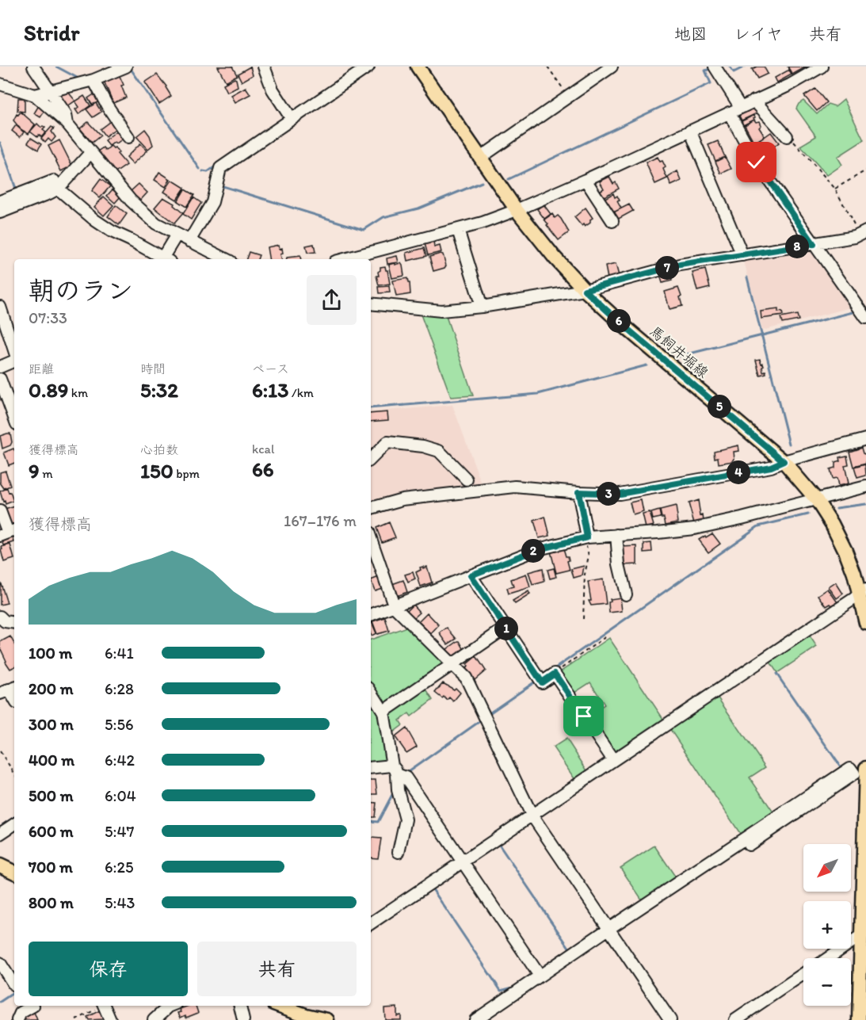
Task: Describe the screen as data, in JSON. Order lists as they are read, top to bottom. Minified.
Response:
{"streets":{"main road":["馬飼井堀線"]},"north":"bottom left","page":{"header":"Stridr","nav":["地図","レイヤ","共有"],"pins":["8","7","6","5","4","3","2","1"],"heading":["朝のラン","07:33"],"stats":[["距離","0.89 km"],["時間","5:32"],["ペース","6:13 /km"],["獲得標高","9 m"],["心拍数","150 bpm"],["kcal","66"]],"chart":["獲得標高","167–176 m"],"list":[{"name":"100 m","note":"6:41"},{"name":"200 m","note":"6:28"},{"name":"300 m","note":"5:56"},{"name":"400 m","note":"6:42"},{"name":"500 m","note":"6:04"},{"name":"600 m","note":"5:47"},{"name":"700 m","note":"6:25"},{"name":"800 m","note":"5:43"}],"map_buttons":["+","−"],"buttons":["保存","共有"]}}
